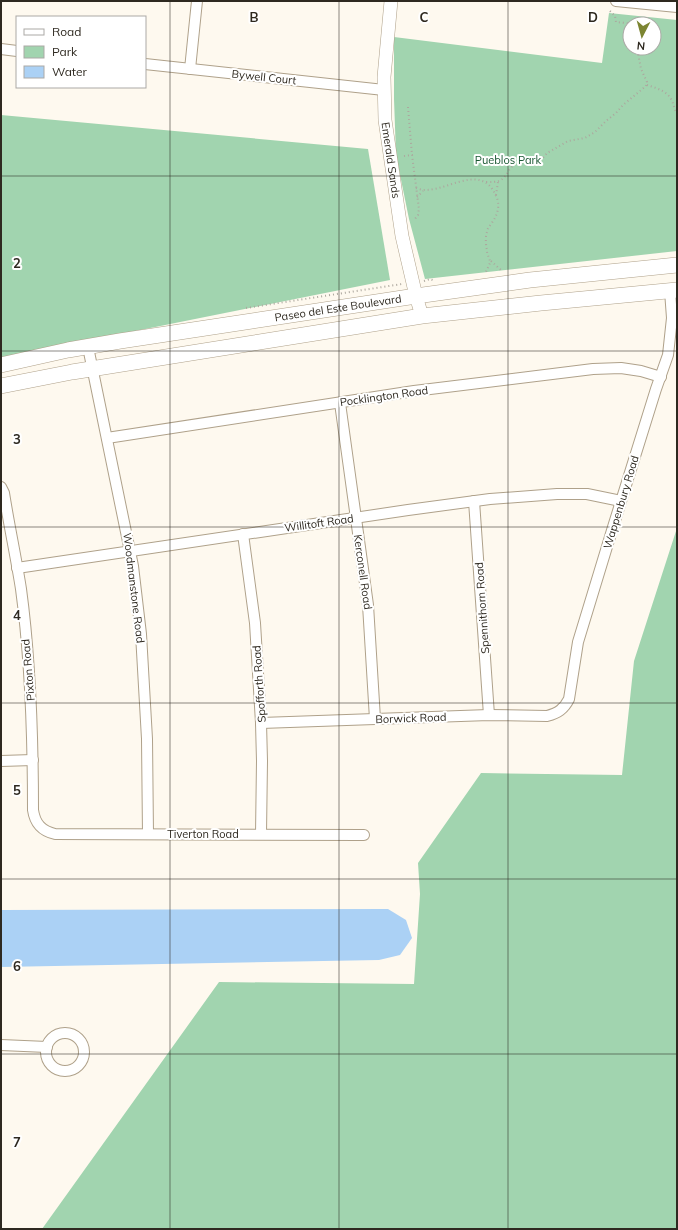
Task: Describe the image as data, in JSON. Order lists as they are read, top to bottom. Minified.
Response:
{"streets":{"main road":["Paseo del Este Boulevard"],"street":["Bywell Court","Emerald Sands","Pocklington Road","Wappenbury Road","Willitoft Road","Kerconell Road","Woodmanstone Road","Spennithorn Road","Pixton Road","Spofforth Road","Borwick Road","Tiverton Road"]},"crossings":[["Bywell Court","Emerald Sands"],["Emerald Sands","Paseo del Este Boulevard"],["Paseo del Este Boulevard","Wappenbury Road"],["Paseo del Este Boulevard","Woodmanstone Road"],["Pocklington Road","Wappenbury Road"],["Pocklington Road","Kerconell Road"],["Pocklington Road","Woodmanstone Road"],["Wappenbury Road","Willitoft Road"],["Wappenbury Road","Borwick Road"],["Willitoft Road","Kerconell Road"],["Willitoft Road","Woodmanstone Road"],["Willitoft Road","Spennithorn Road"],["Willitoft Road","Pixton Road"],["Willitoft Road","Spofforth Road"],["Kerconell Road","Borwick Road"],["Woodmanstone Road","Tiverton Road"],["Spennithorn Road","Borwick Road"],["Pixton Road","Tiverton Road"],["Spofforth Road","Borwick Road"],["Spofforth Road","Tiverton Road"]],"parks":["Pueblos Park"],"legend":["Road","Park","Water"],"north":"bottom","grid":{"columns":["B","C","D"],"rows":["2","3","4","5","6","7"]}}
